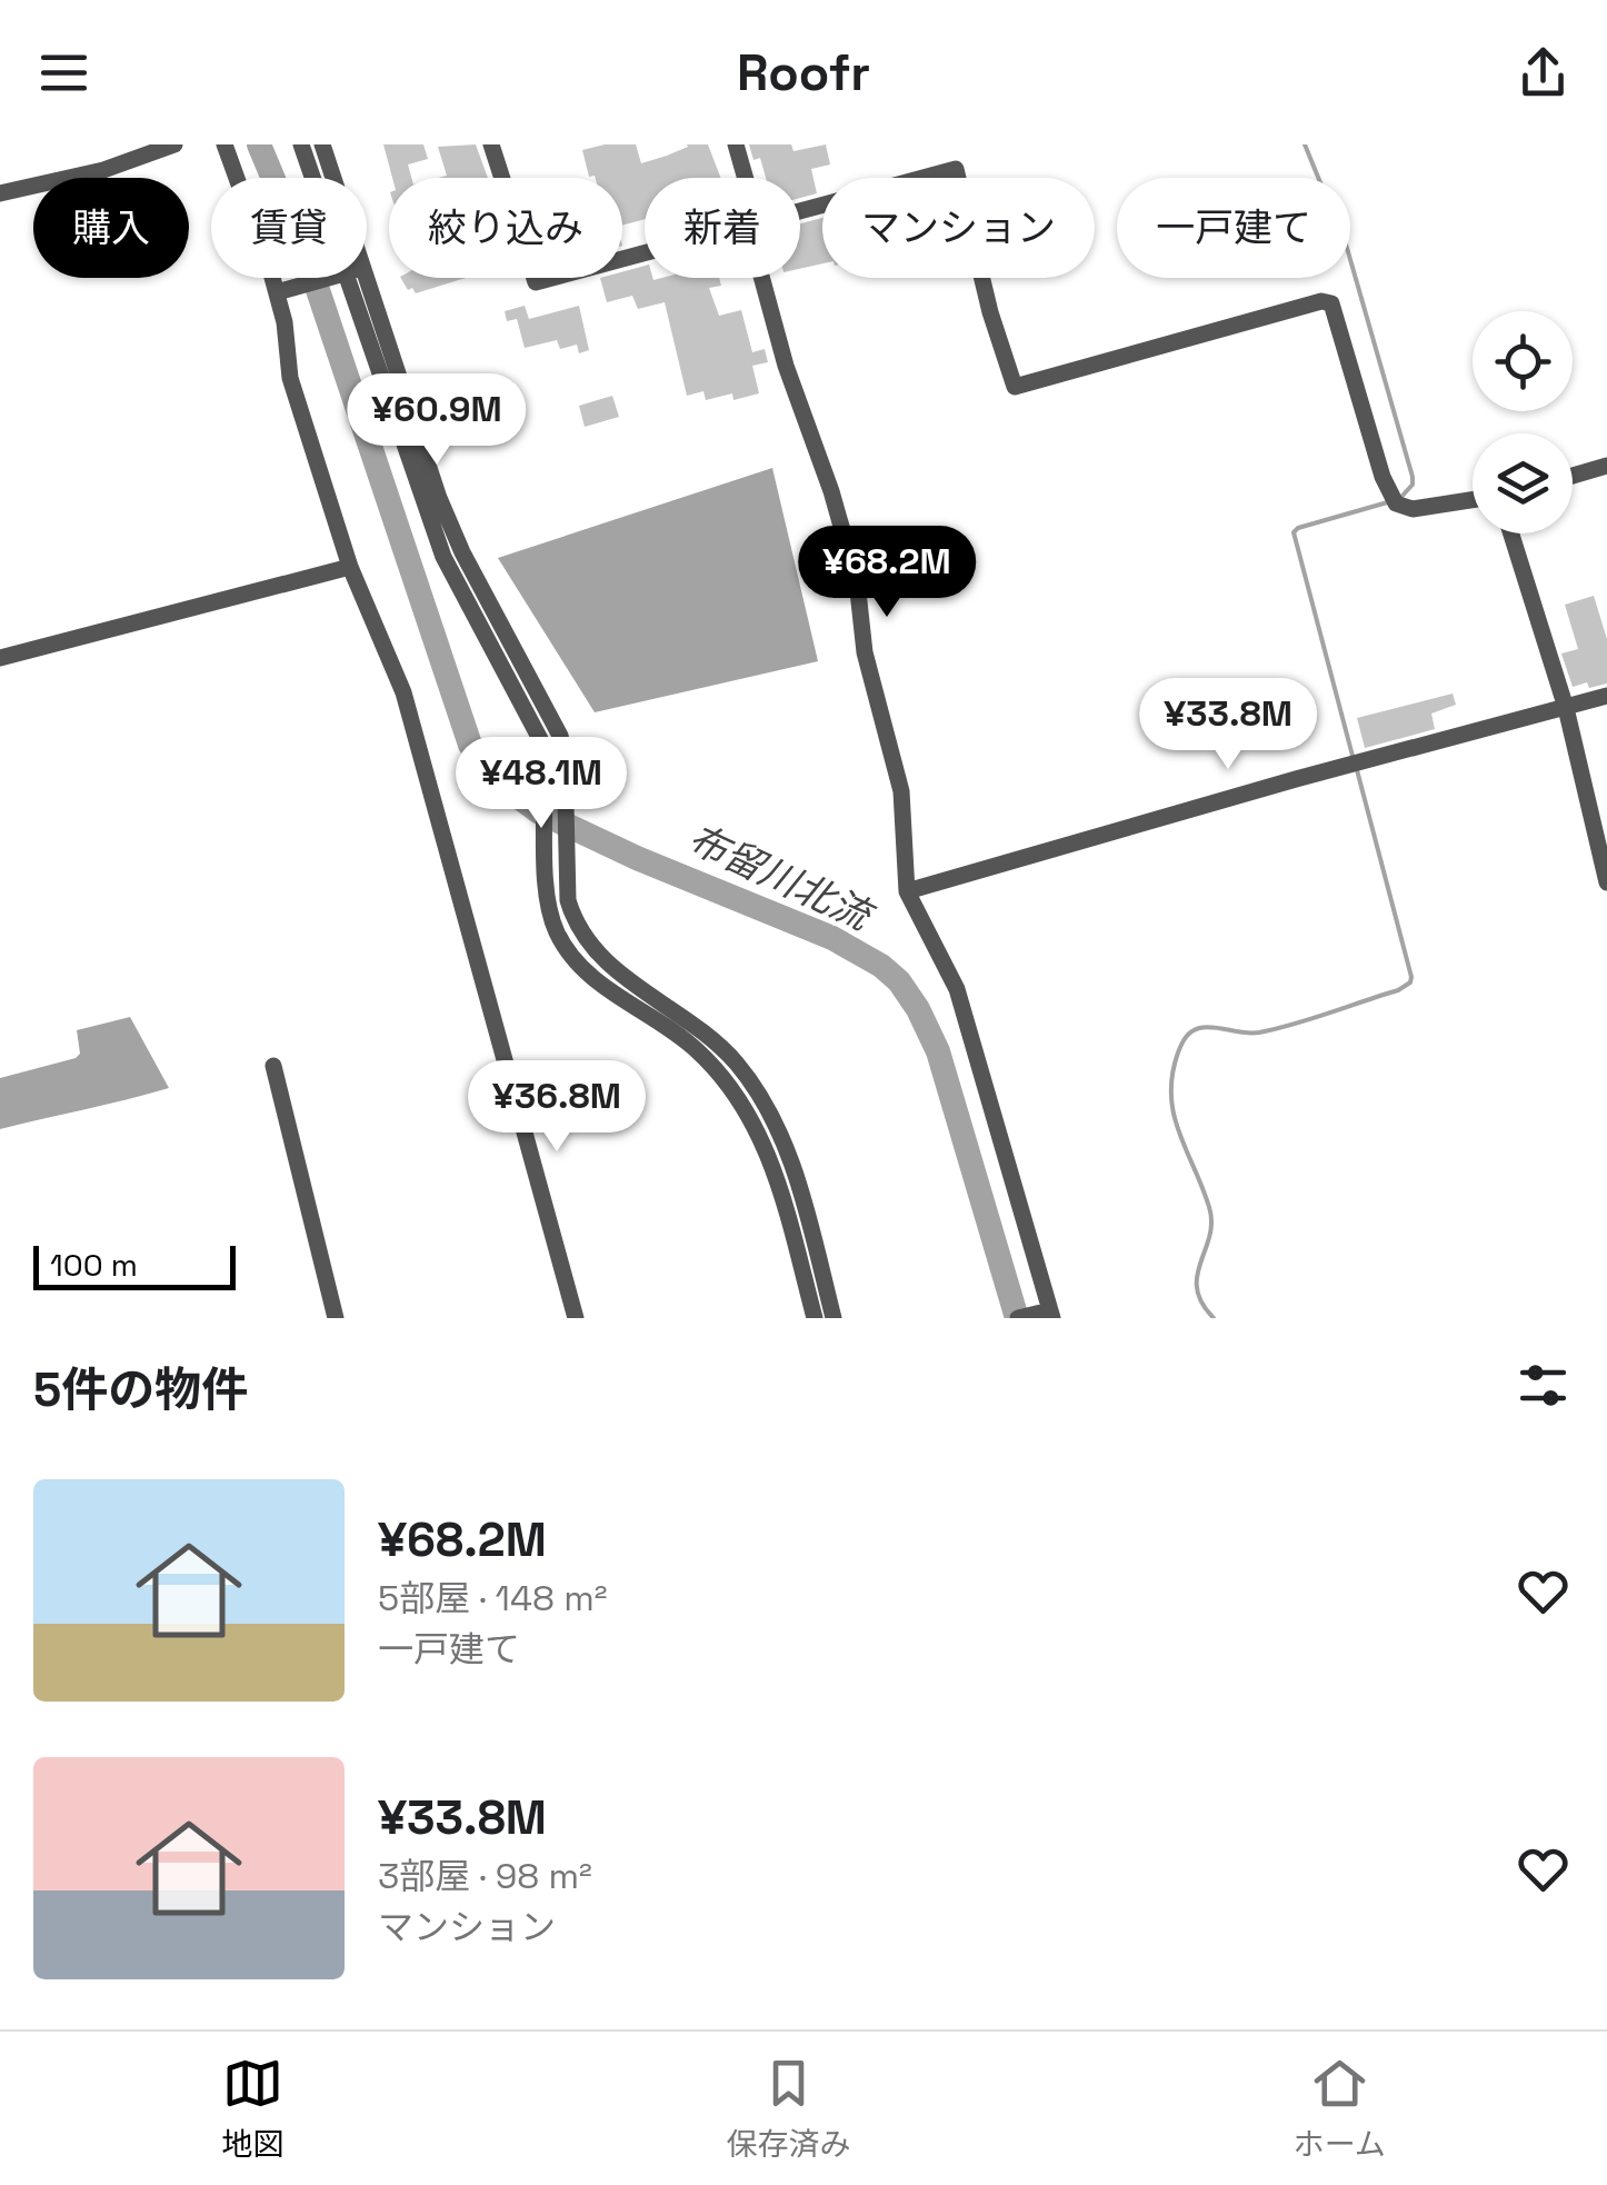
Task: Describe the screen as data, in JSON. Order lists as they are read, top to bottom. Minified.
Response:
{"water":["布留川北流"],"scale_bar":"100 m","page":{"header":"Roofr","chip":["購入","賃貸","絞り込み","新着","マンション","一戸建て"],"price":["¥60.9M","¥68.2M","¥33.8M","¥48.1M","¥36.8M"],"scale":"100 m","heading":"5件の物件","list":[{"name":"¥68.2M","note":"5部屋 · 148 m² · 一戸建て"},{"name":"¥33.8M","note":"3部屋 · 98 m² · マンション"}],"tabs":["地図","保存済み","ホーム"]}}
